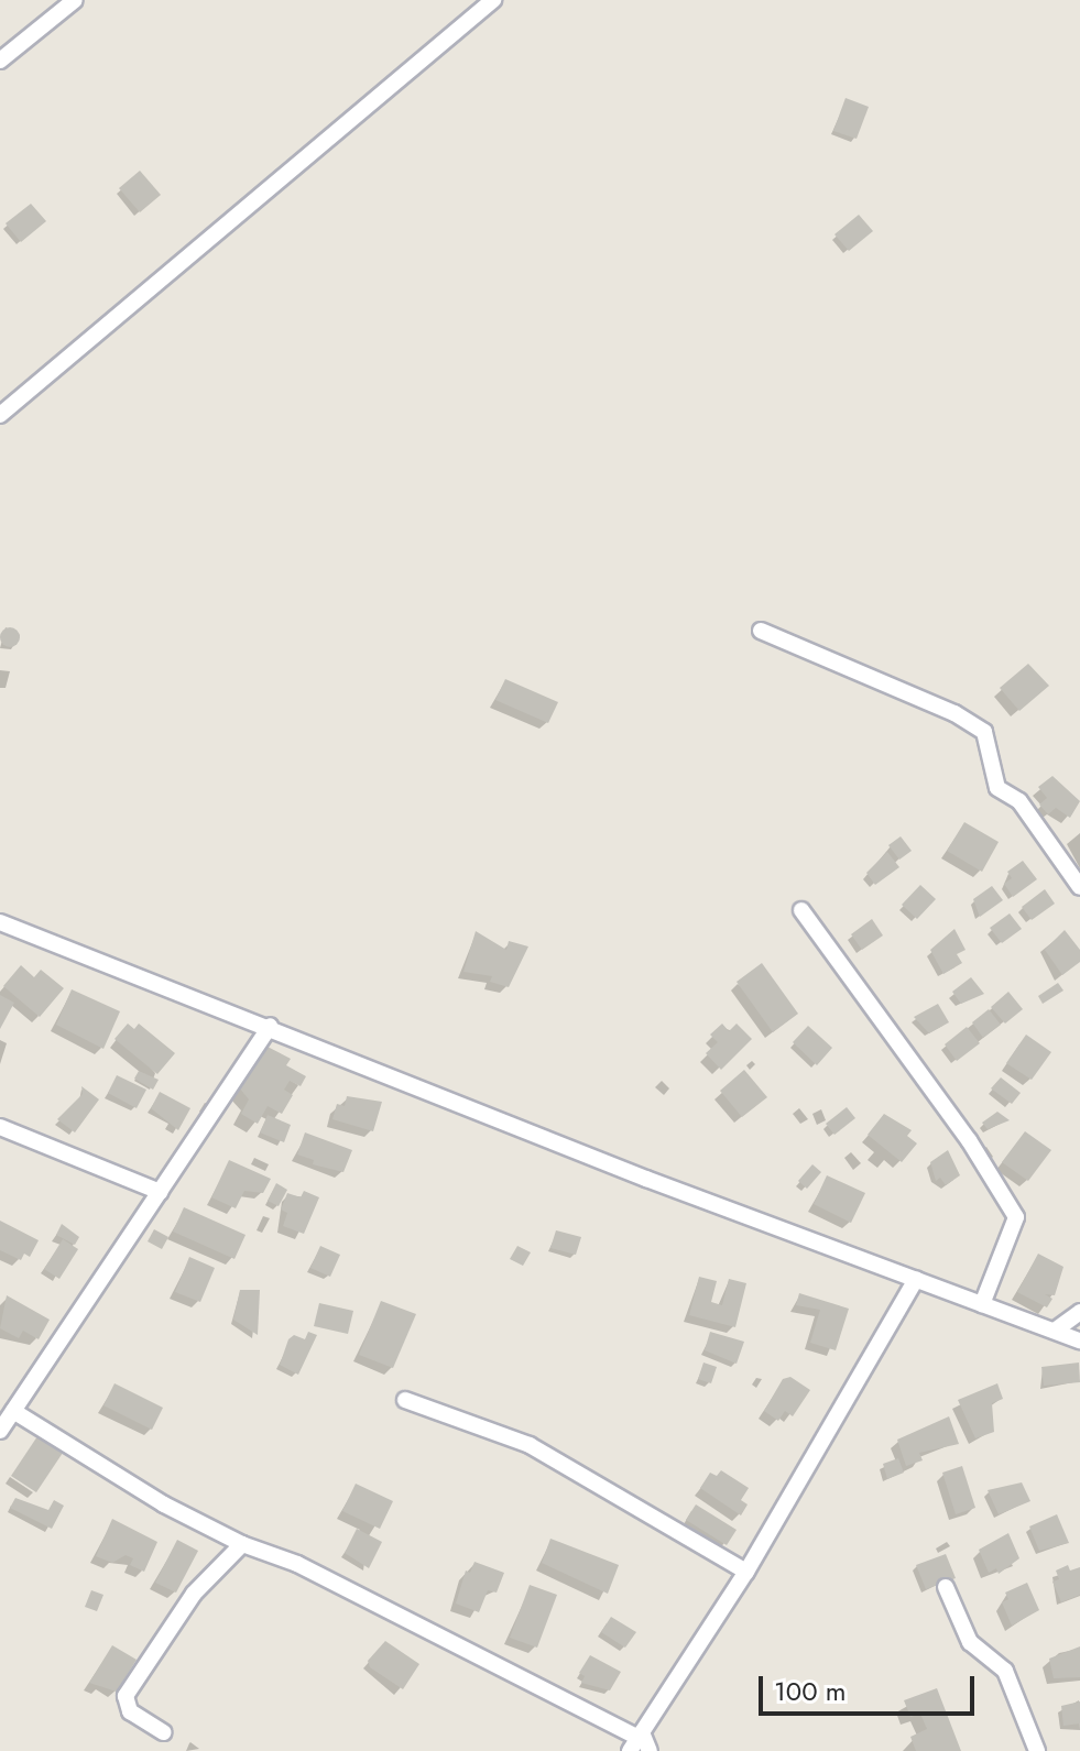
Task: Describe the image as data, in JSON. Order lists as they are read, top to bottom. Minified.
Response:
{"scale_bar":"100 m"}
